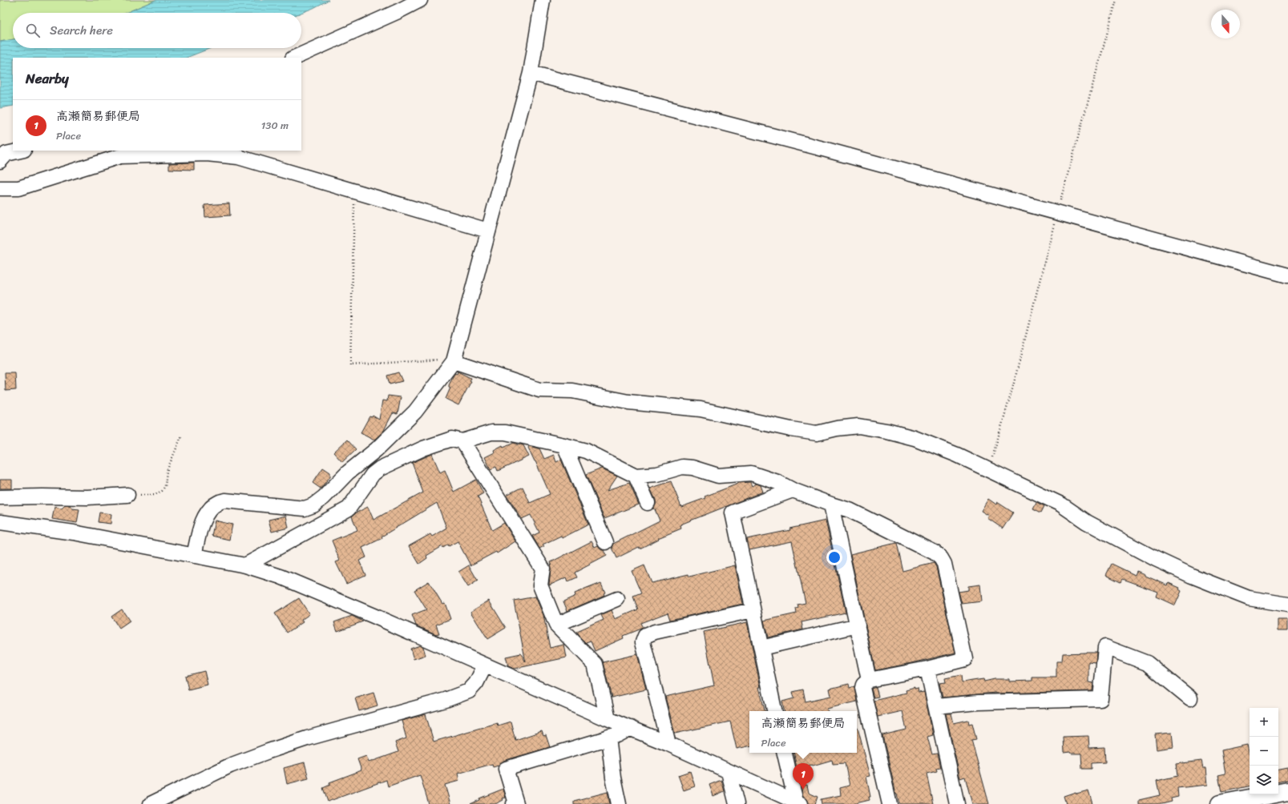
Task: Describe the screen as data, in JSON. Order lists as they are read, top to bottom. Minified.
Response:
{"north":"bottom","page":{"search":"Search here","heading":"Nearby","list":[{"mark":"1","name":"高瀬簡易郵便局","note":"Place","value":"130 m"}],"map_buttons":["+","−"],"popup":["高瀬簡易郵便局","Place"],"pins":"1"}}
